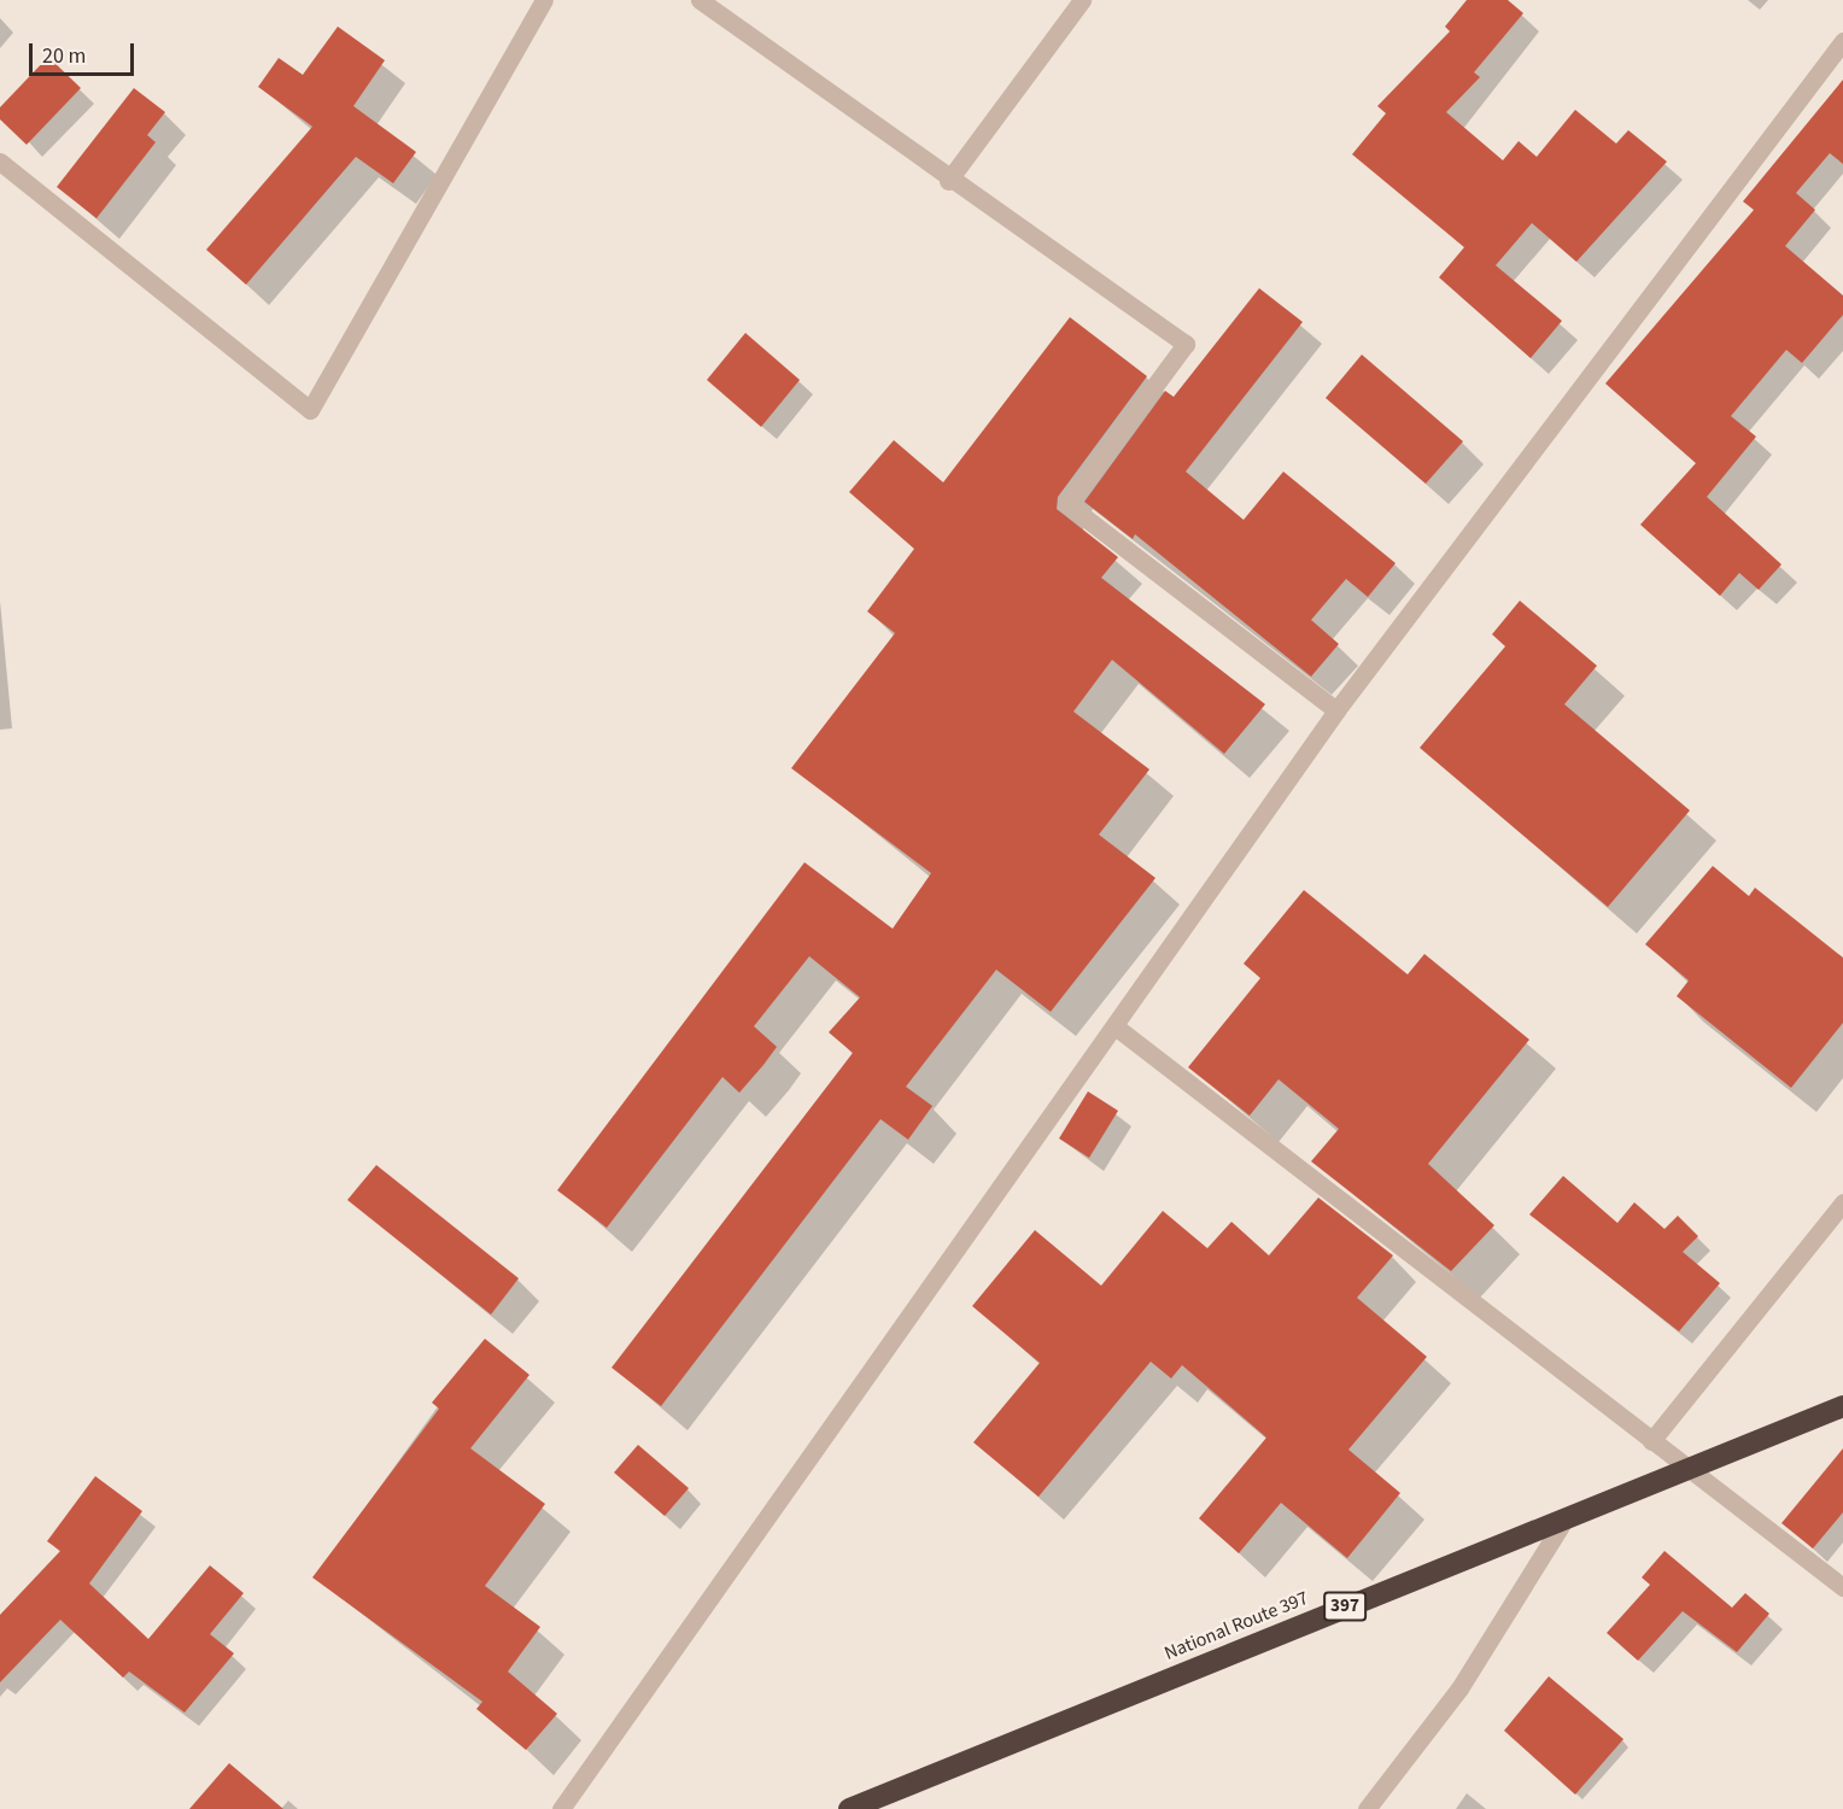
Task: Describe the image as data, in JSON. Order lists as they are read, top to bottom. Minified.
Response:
{"streets":{"highway":["397","National Route 397"]},"scale_bar":"20 m"}
